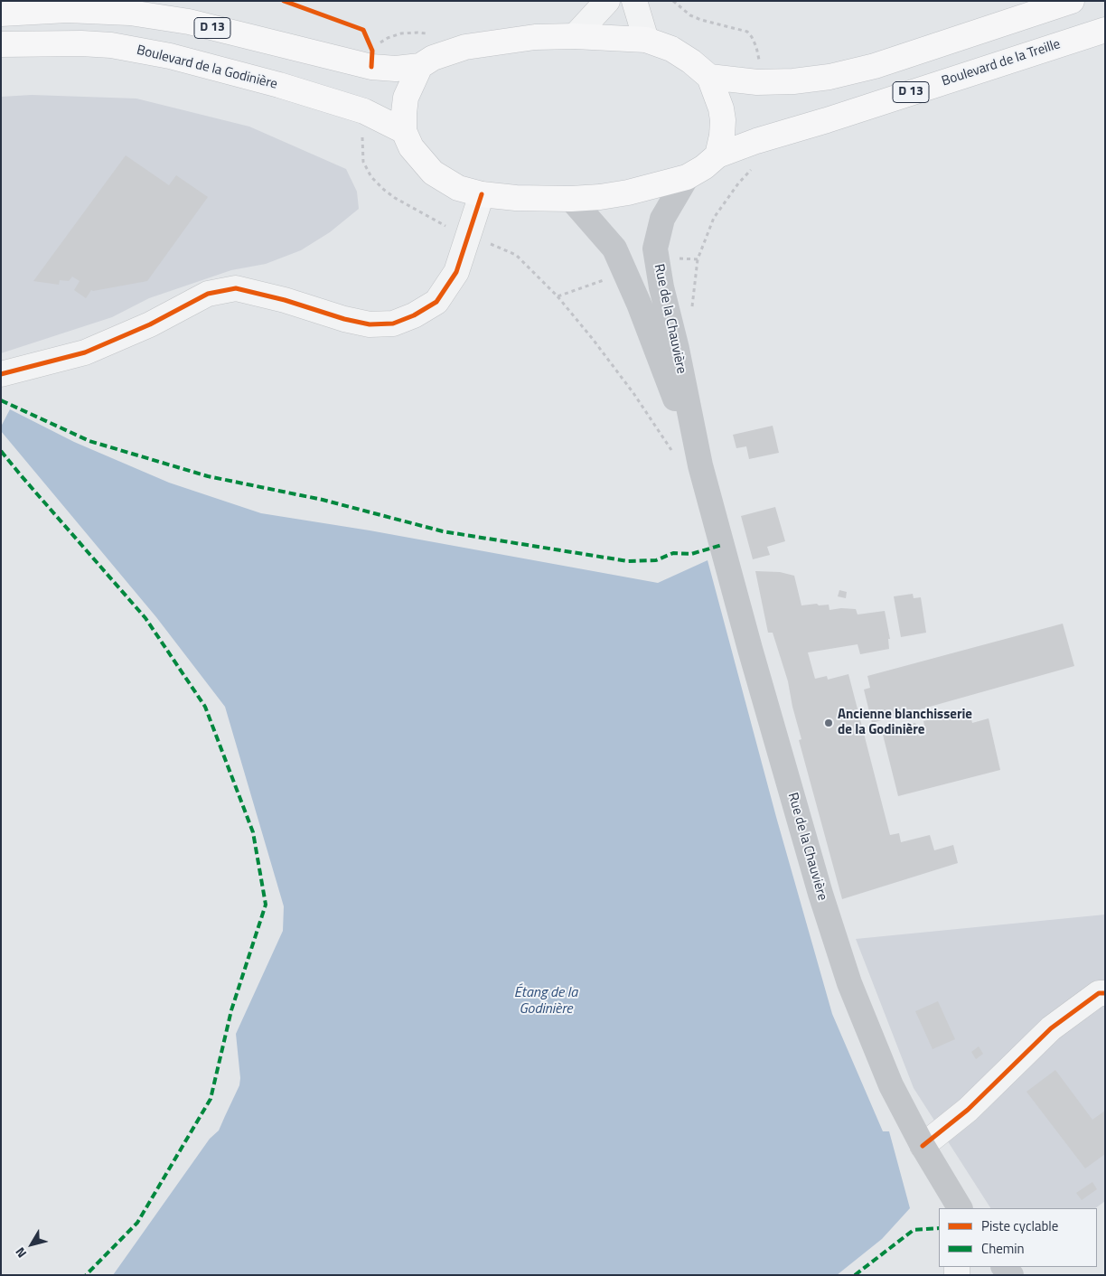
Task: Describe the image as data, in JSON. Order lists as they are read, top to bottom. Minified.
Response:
{"streets":{"main road":["D 13","Boulevard de la Treille","Boulevard de la Godinière","Rue de la Chauvière"]},"crossings":[["Boulevard de la Treille","Boulevard de la Godinière"],["Boulevard de la Treille","Rue de la Chauvière"]],"water":["Étang de la Godinière"],"places":["Ancienne blanchisserie de la Godinière"],"legend":["Piste cyclable","Chemin"],"north":"bottom left"}
